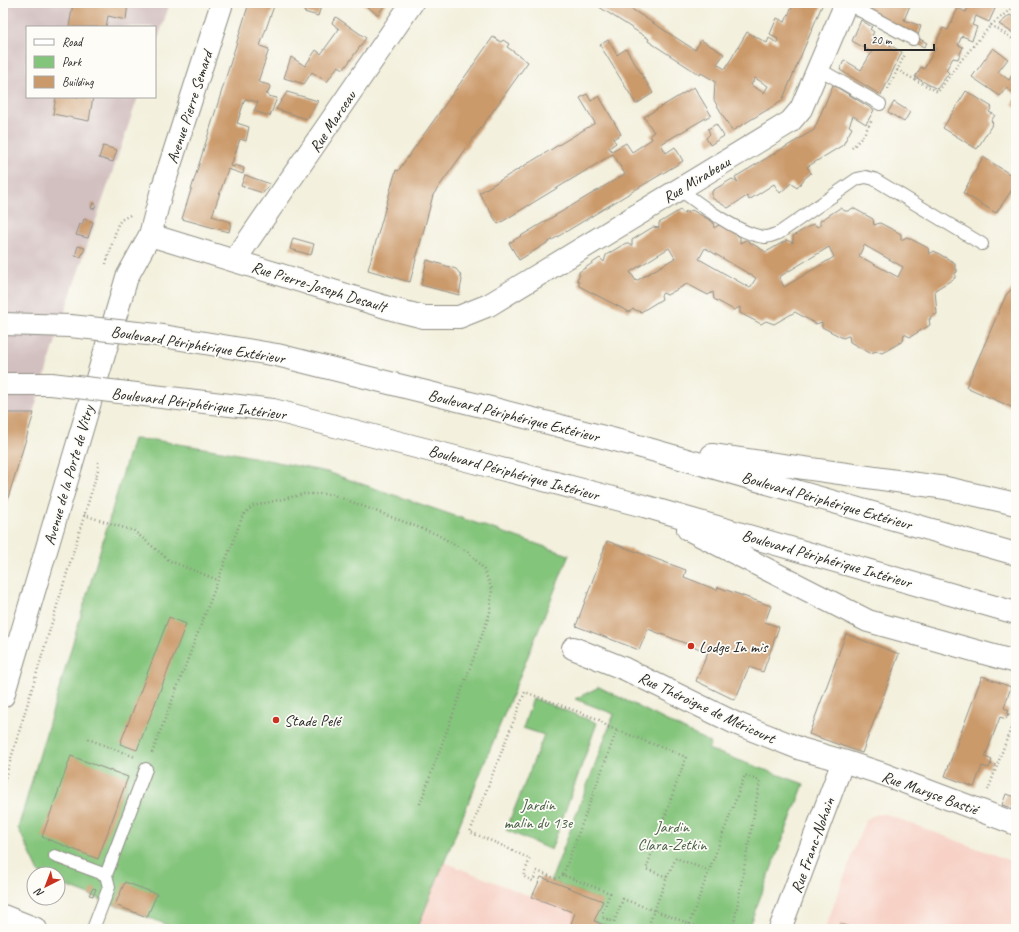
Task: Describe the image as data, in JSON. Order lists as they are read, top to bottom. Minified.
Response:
{"streets":{"main road":["Avenue Pierre Semard","Rue Marceau","Rue Mirabeau","Rue Pierre-Joseph Desault","Boulevard Périphérique Extérieur","Boulevard Périphérique Intérieur","Avenue de la Porte de Vitry","Rue Théroigne de Méricourt","Rue Maryse Bastié","Rue Franc-Nohain"]},"crossings":[["Avenue Pierre Semard","Avenue de la Porte de Vitry"],["Rue Marceau","Rue Pierre-Joseph Desault"],["Rue Mirabeau","Rue Pierre-Joseph Desault"],["Rue Pierre-Joseph Desault","Avenue de la Porte de Vitry"],["Rue Théroigne de Méricourt","Rue Maryse Bastié"],["Rue Théroigne de Méricourt","Rue Franc-Nohain"],["Rue Maryse Bastié","Rue Franc-Nohain"]],"parks":["Jardin malin du 13e","Jardin Clara-Zetkin"],"places":["Lodge In mis","Stade Pelé"],"legend":["Road","Park","Building"],"scale_bar":"20 m","north":"bottom left"}
